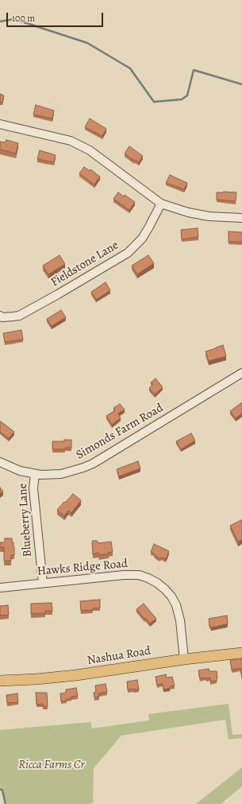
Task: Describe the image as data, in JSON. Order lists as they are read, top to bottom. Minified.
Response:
{"streets":{"main road":["Nashua Road"],"street":["Fieldstone Lane","Simonds Farm Road","Blueberry Lane","Hawks Ridge Road"]},"crossings":[["Simonds Farm Road","Blueberry Lane"],["Blueberry Lane","Hawks Ridge Road"],["Hawks Ridge Road","Nashua Road"]],"parks":["Ricca Farms Cr"],"scale_bar":"100 m"}
